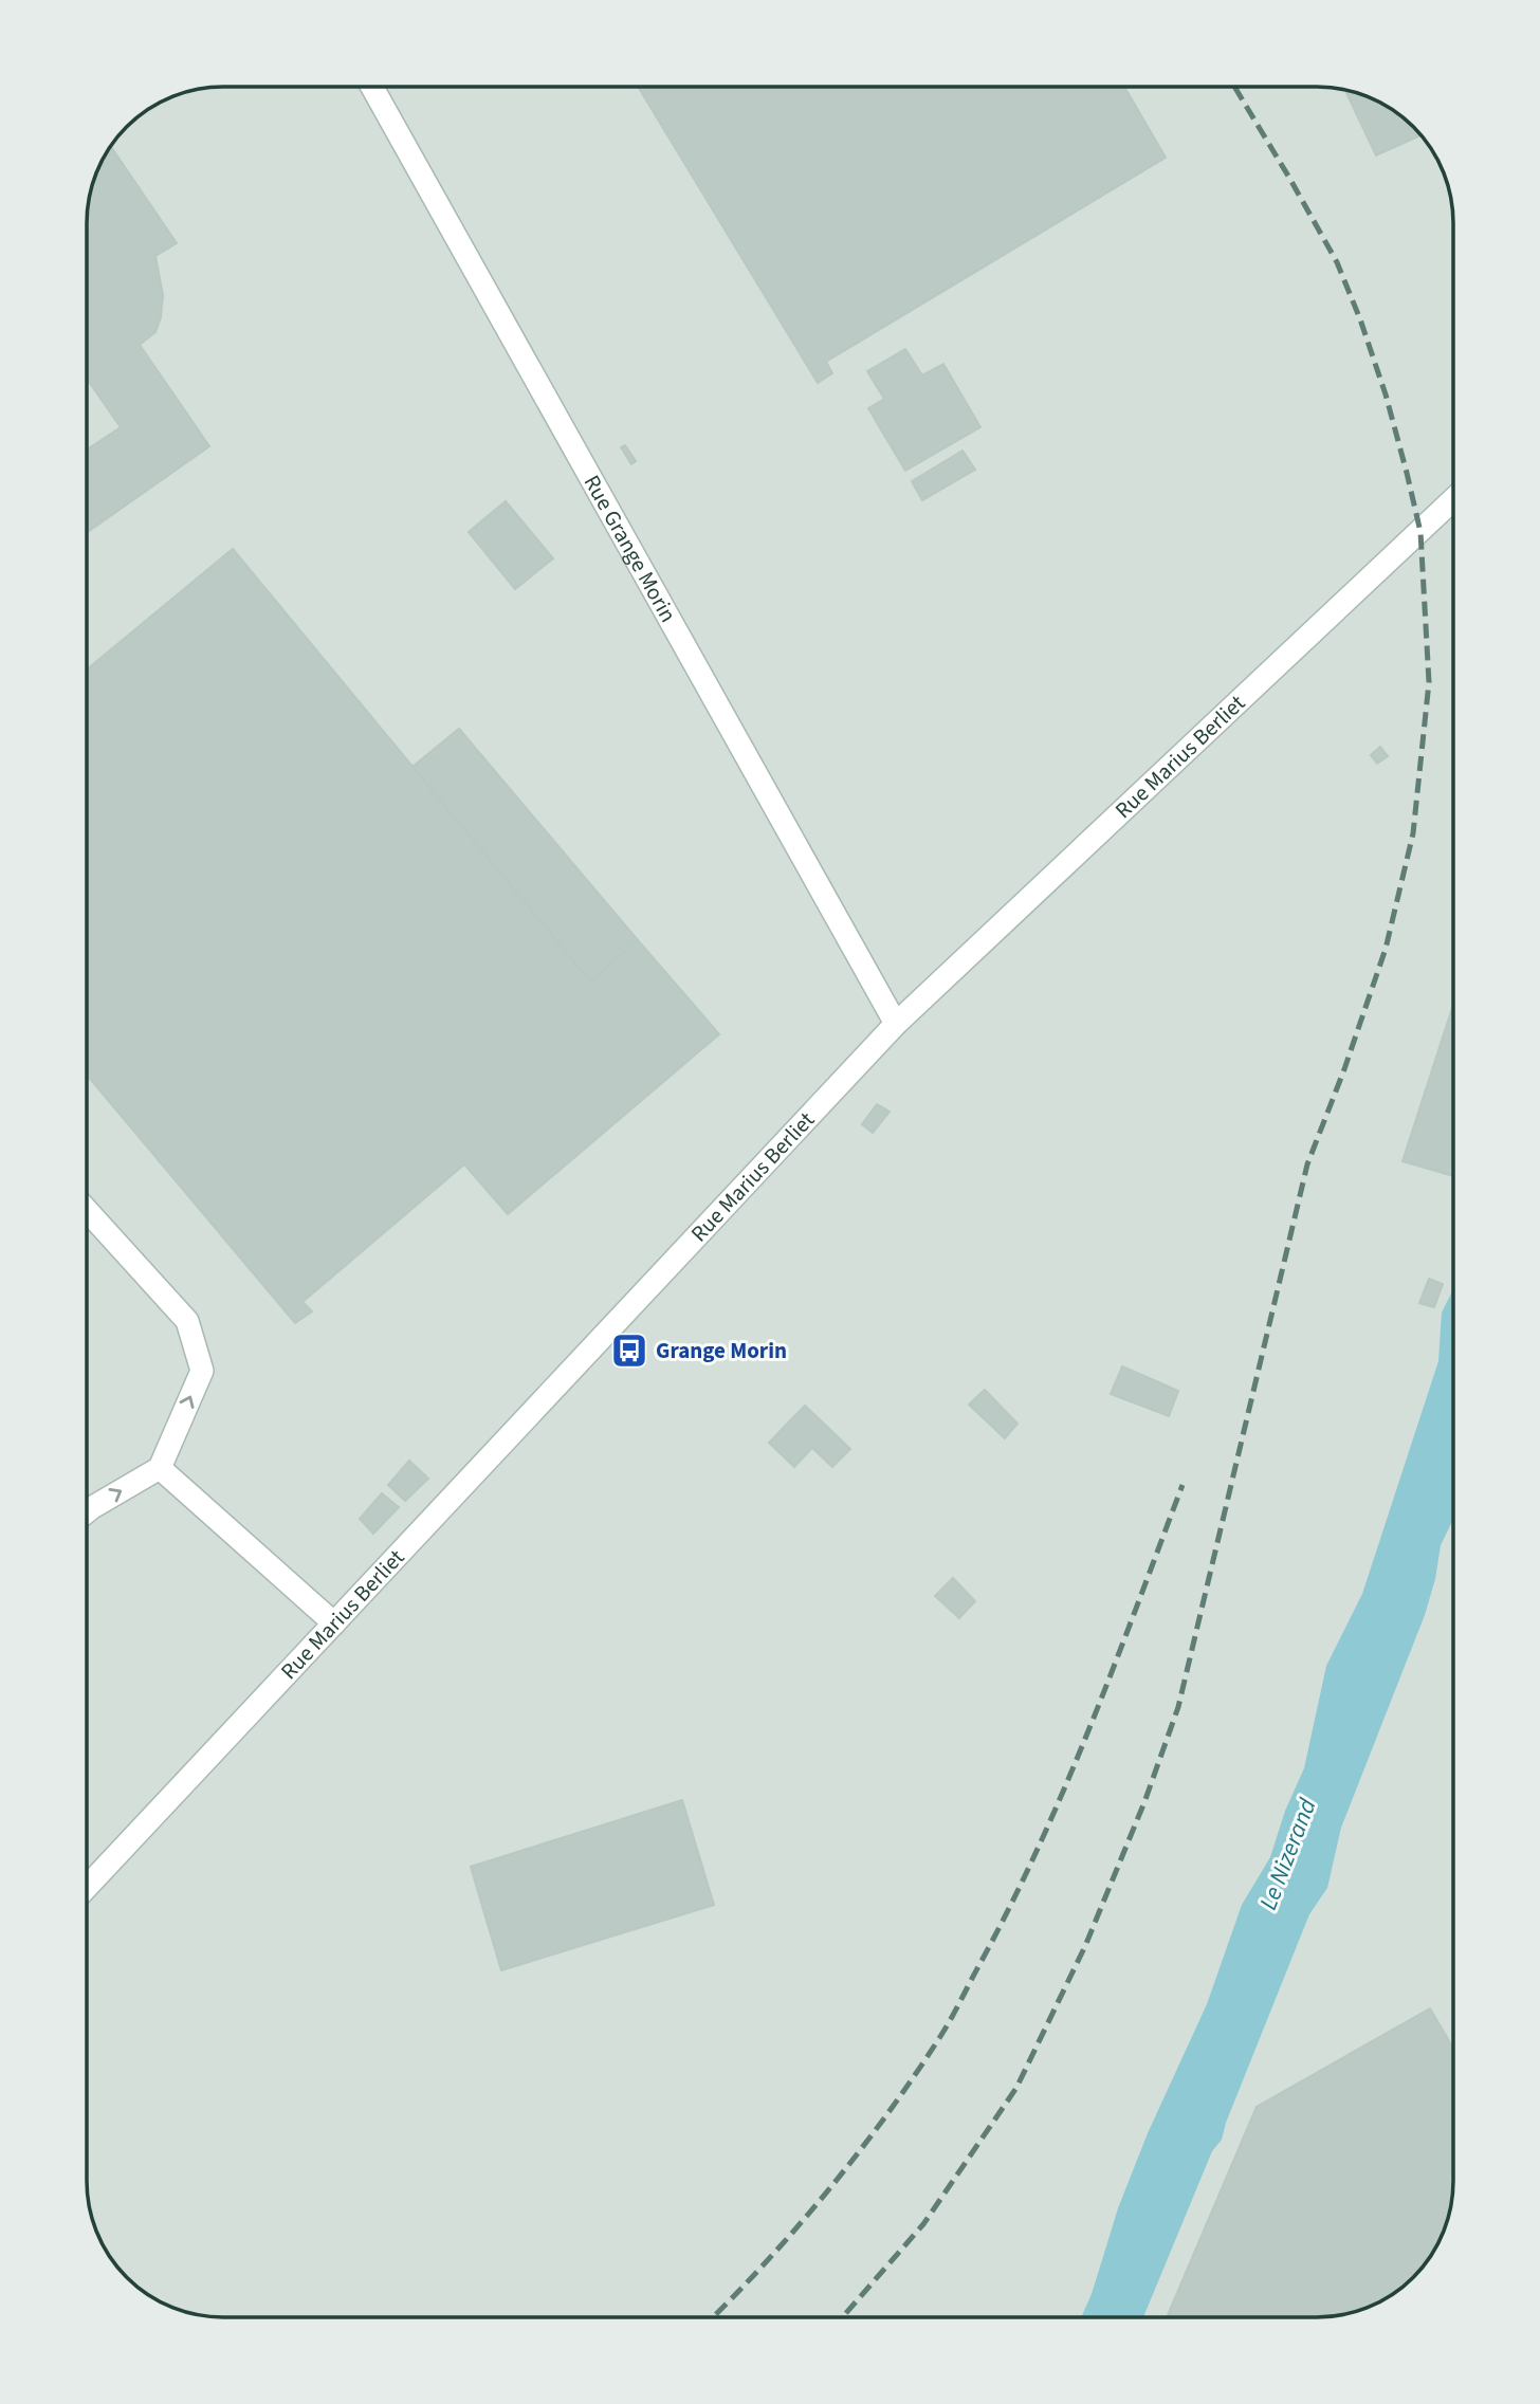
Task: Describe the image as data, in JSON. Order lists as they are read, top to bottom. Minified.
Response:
{"streets":{"street":["Rue Grange Morin","Rue Marius Berliet"]},"crossings":[["Rue Grange Morin","Rue Marius Berliet"]],"water":["Le Nizerand"],"places":{"bus stop":["Grange Morin"]}}
